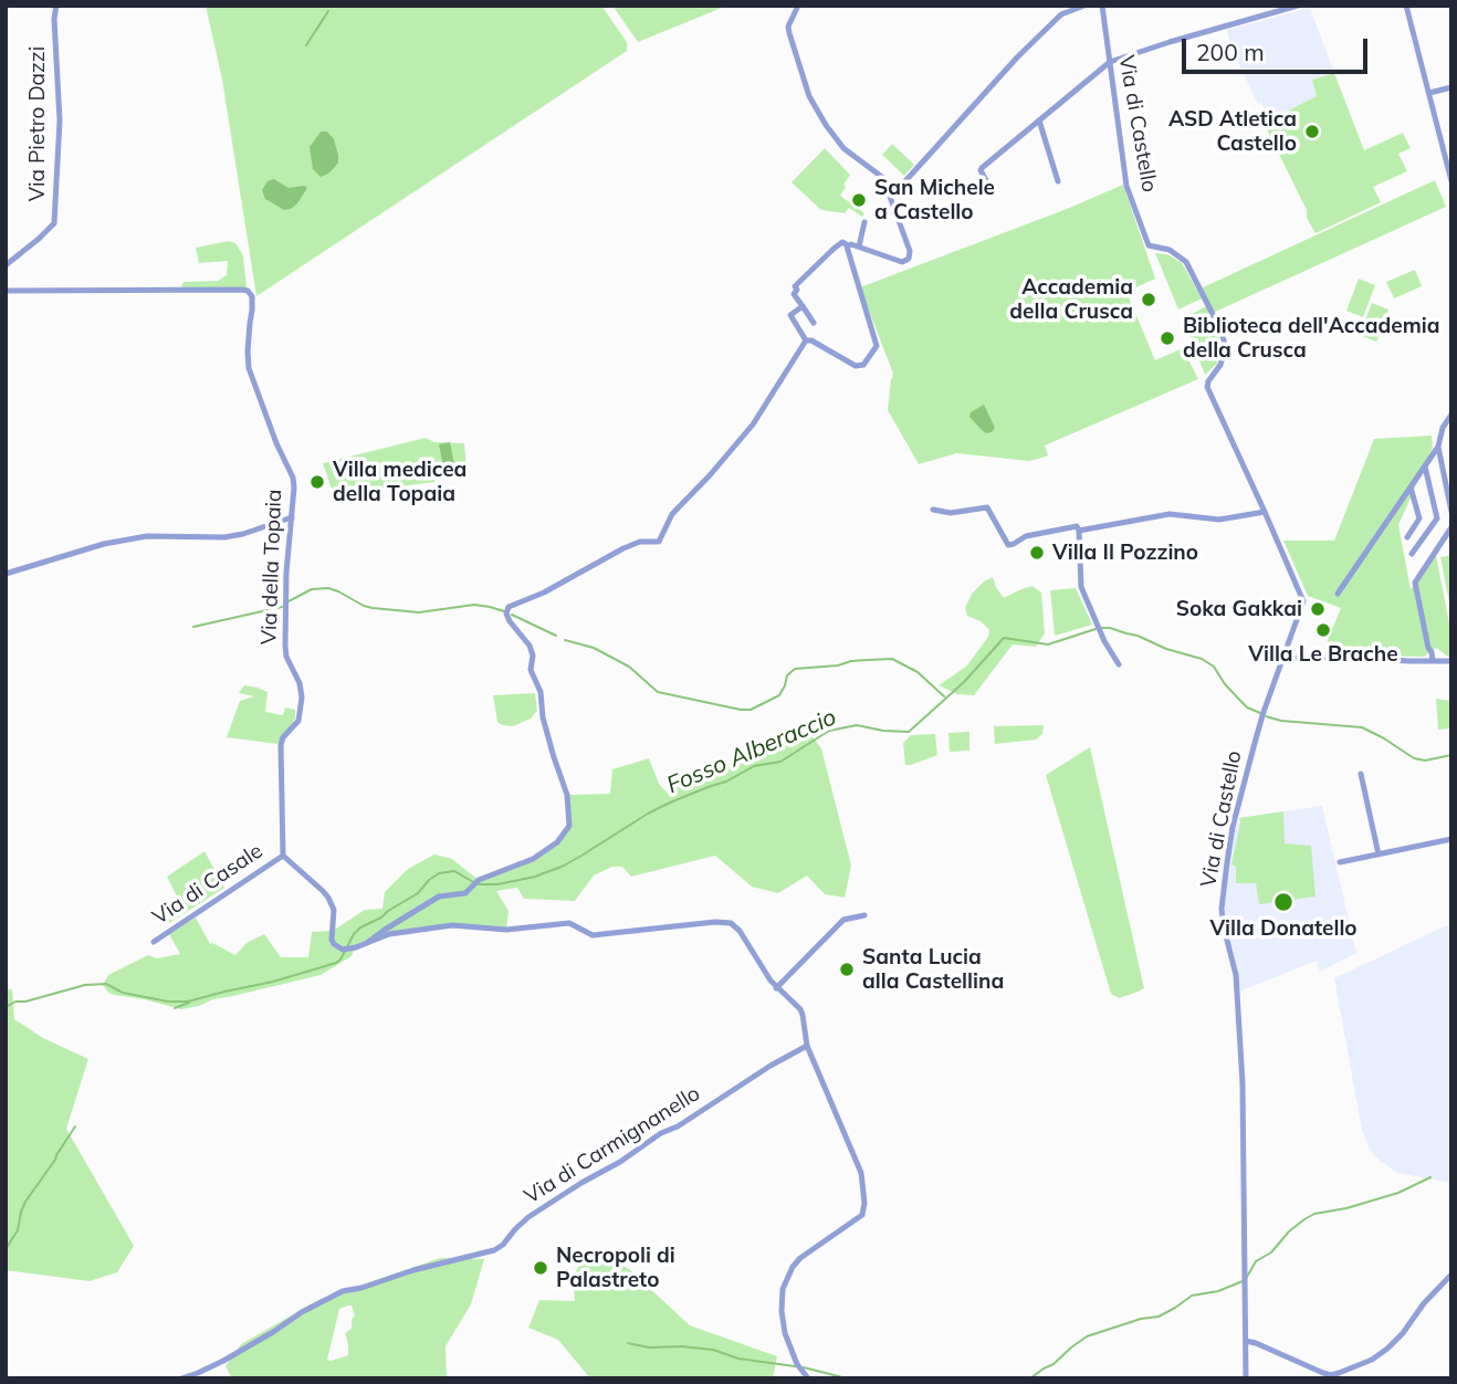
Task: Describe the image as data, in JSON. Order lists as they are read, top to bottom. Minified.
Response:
{"streets":{"street":["Via Pietro Dazzi","Via di Castello","Via della Topaia","Via di Casale","Via di Carmignanello"]},"crossings":[["Via della Topaia","Via di Casale"]],"water":["Fosso Alberaccio"],"places":["ASD Atletica Castello","San Michele a Castello","Accademia della Crusca","Biblioteca dell'Accademia della Crusca","Villa medicea della Topaia","Villa Il Pozzino","Soka Gakkai","Villa Le Brache","Villa Donatello","Santa Lucia alla Castellina","Necropoli di Palastreto"],"scale_bar":"200 m"}
